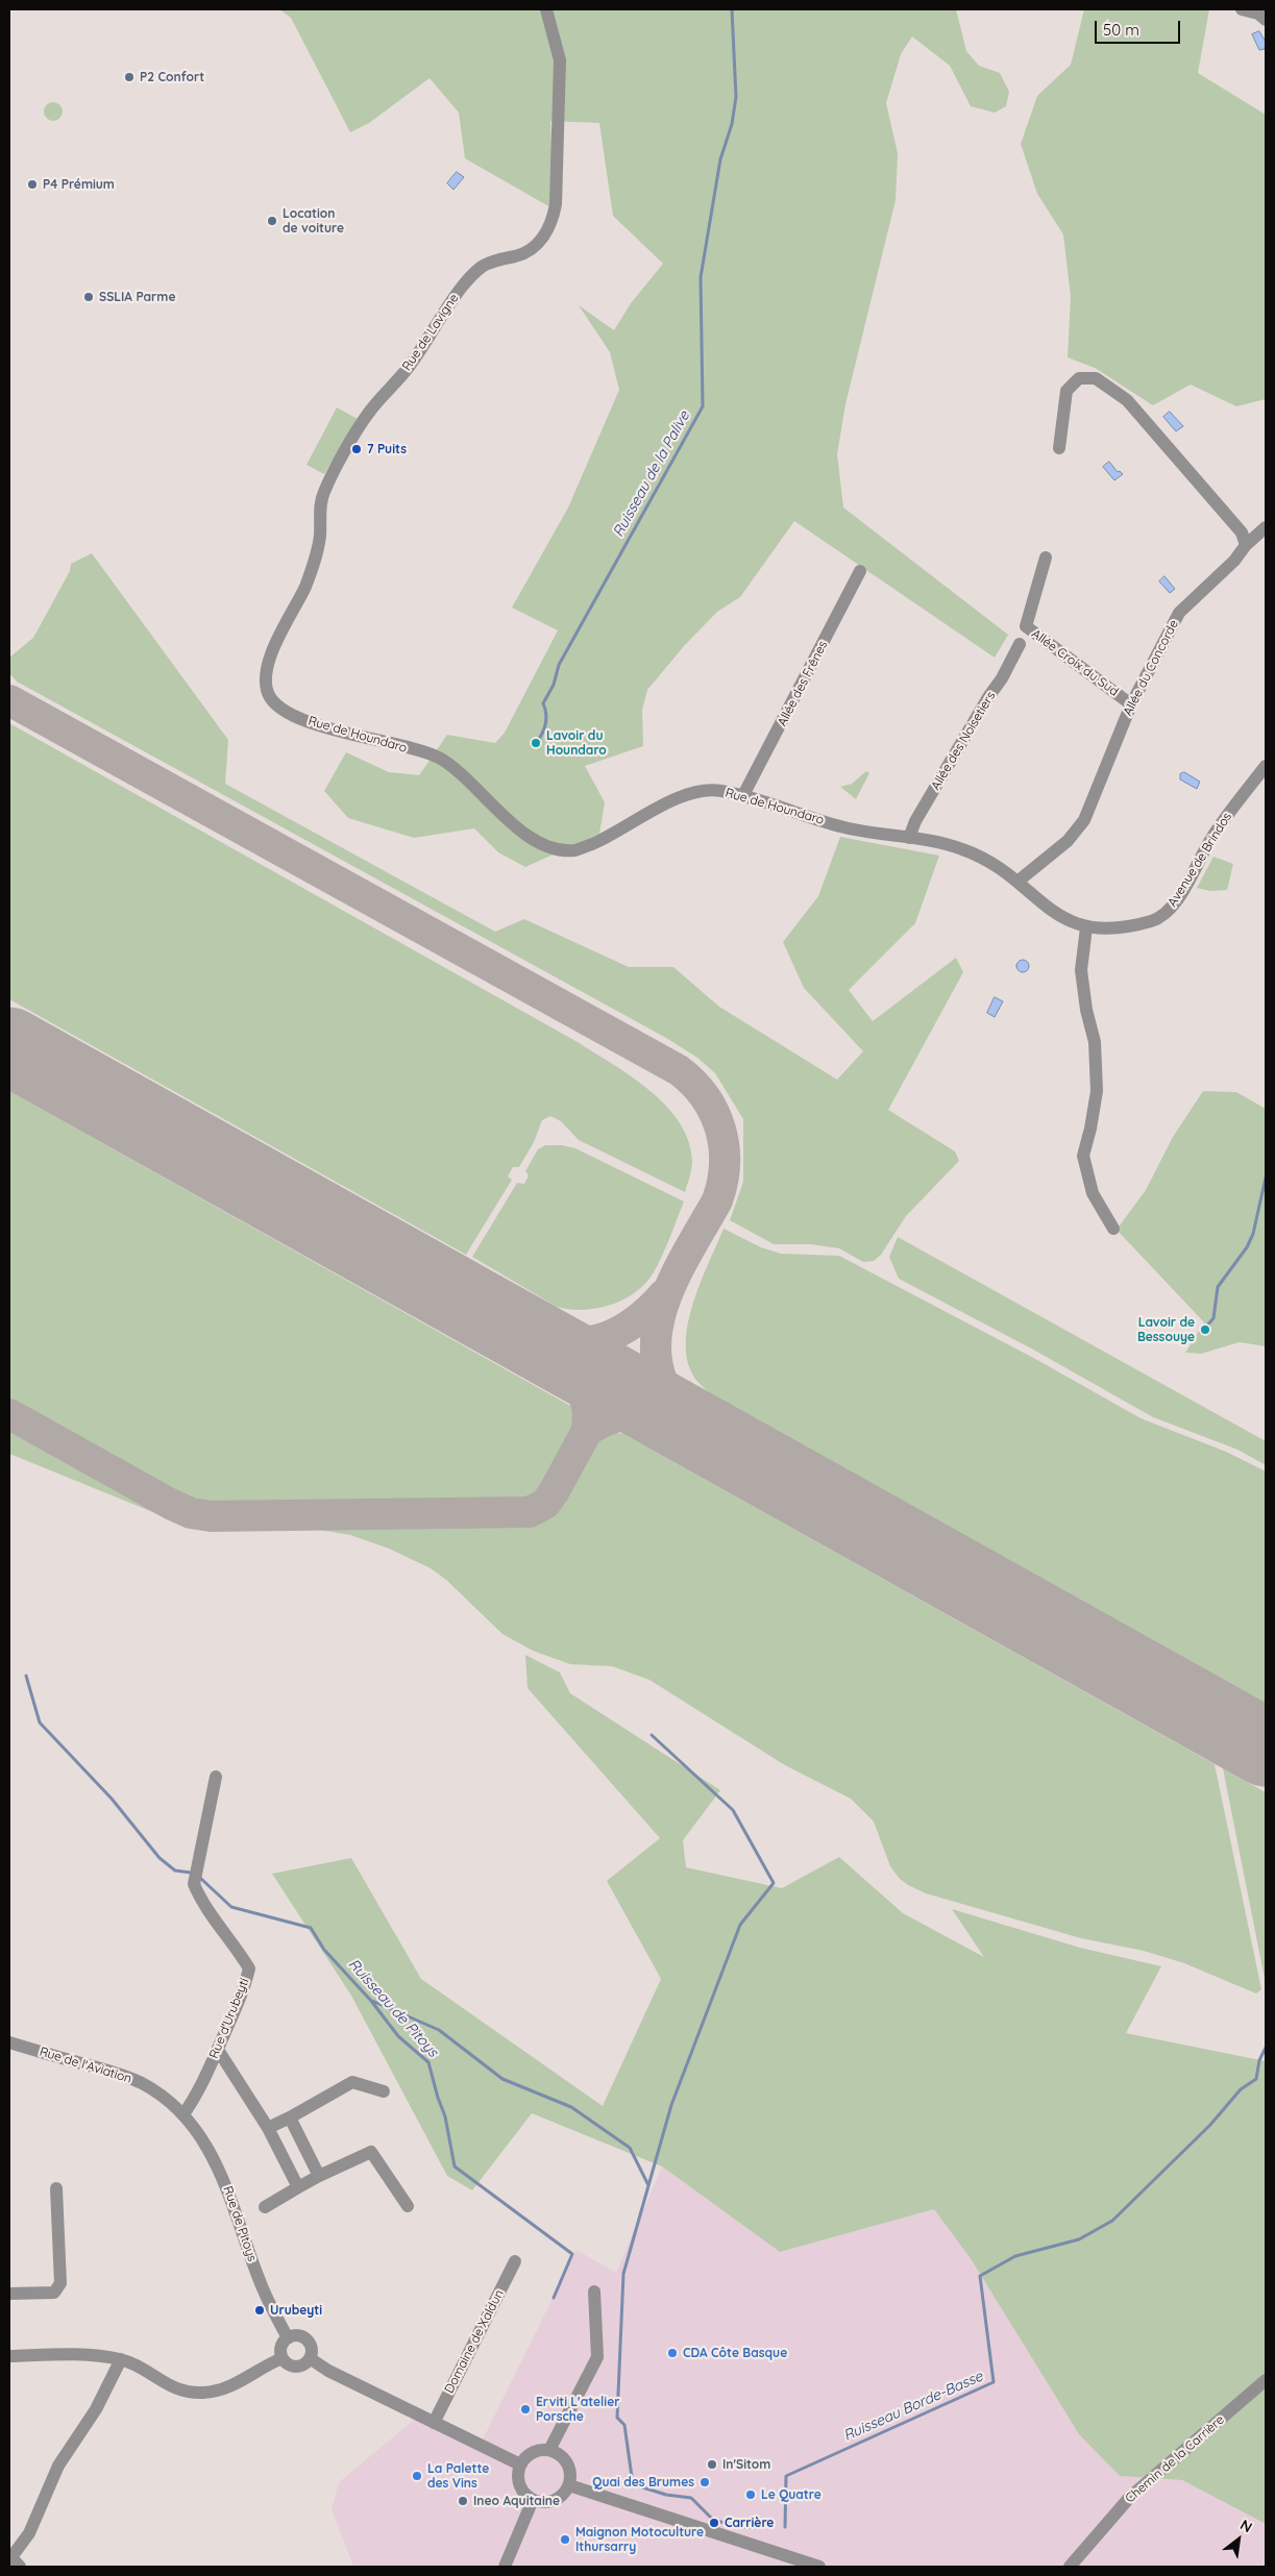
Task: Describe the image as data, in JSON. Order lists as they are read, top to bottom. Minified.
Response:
{"streets":{"street":["Rue de Lavigne","Allée Croix du Sud","Allée du Concorde","Allée des Frênes","Rue de Houndaro","Allée des Noisetiers","Avenue de Brindos","Rue d'Urubeyti","Rue de l'Aviation","Rue de Pitoys","Domaine de Xaldun","Chemin de la Carrière"]},"crossings":[["Rue de Lavigne","Rue de Houndaro"],["Allée Croix du Sud","Allée du Concorde"],["Allée du Concorde","Rue de Houndaro"],["Allée des Frênes","Rue de Houndaro"],["Rue de Houndaro","Allée des Noisetiers"],["Rue de Houndaro","Avenue de Brindos"],["Rue d'Urubeyti","Rue de l'Aviation"],["Rue d'Urubeyti","Rue de Pitoys"],["Rue de l'Aviation","Rue de Pitoys"]],"water":["Ruisseau de la Palive","Ruisseau de Pitoys","Ruisseau Borde-Basse"],"places":["P2 Confort","P4 Prémium","Location de voiture","SSLIA Parme","7 Puits","Lavoir du Houndaro","Lavoir de Bessouye","Urubeyti","CDA Côte Basque","Erviti L'atelier Porsche","In'Sitom","La Palette des Vins","Quai des Brumes","Le Quatre","Ineo Aquitaine","Carrière","Maignon Motoculture Ithursarry"],"scale_bar":"50 m","north":"top right"}
